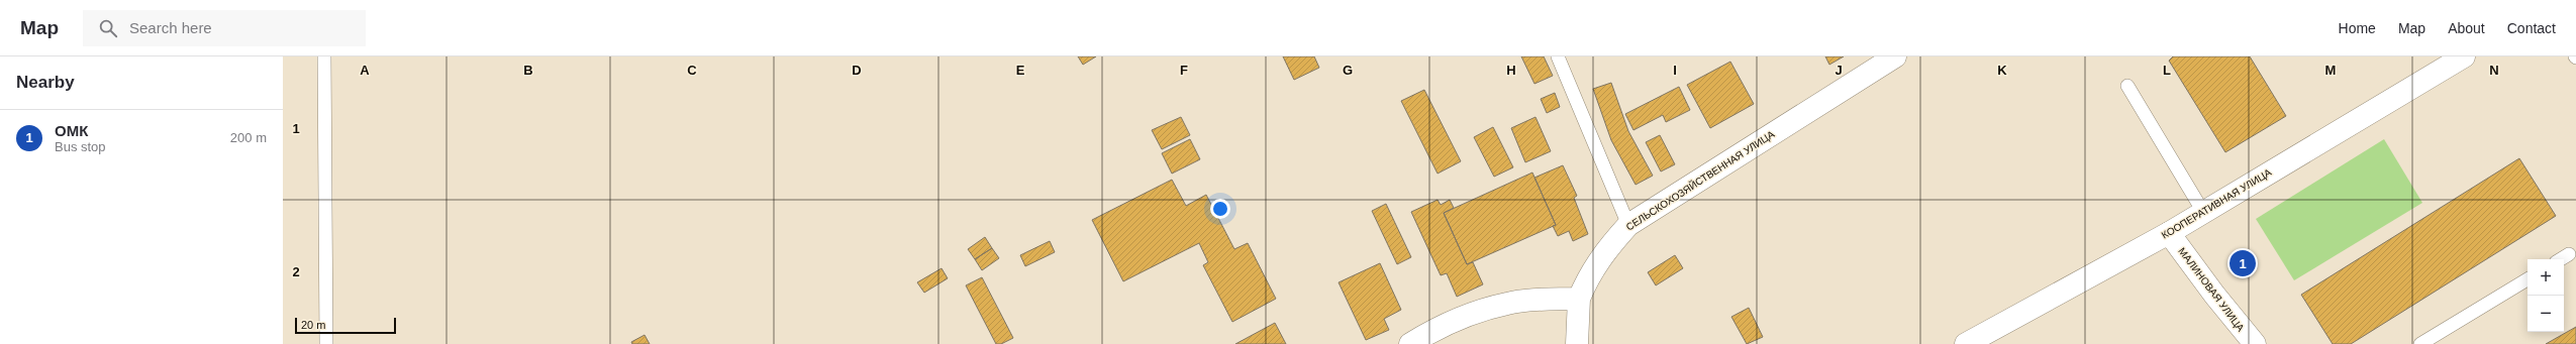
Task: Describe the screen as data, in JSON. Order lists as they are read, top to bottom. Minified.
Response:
{"streets":{"street":["СЕЛЬСКОХОЗЯЙСТВЕННАЯ УЛИЦА","КООПЕРАТИВНАЯ УЛИЦА","МАЛИНОВАЯ УЛИЦА"]},"crossings":[["КООПЕРАТИВНАЯ УЛИЦА","МАЛИНОВАЯ УЛИЦА"]],"scale_bar":"20 m","page":{"header":"Map","search":"Search here","nav":["Home","Map","About","Contact"],"heading":"Nearby","list":[{"mark":"1","name":"ОМК","note":"Bus stop","value":"200 m"}],"pins":"1","map_buttons":["+","−"],"scale":"20 m"},"grid":{"columns":["A","B","C","D","E","F","G","H","I","J","K","L","M","N"],"rows":["1","2"]}}
